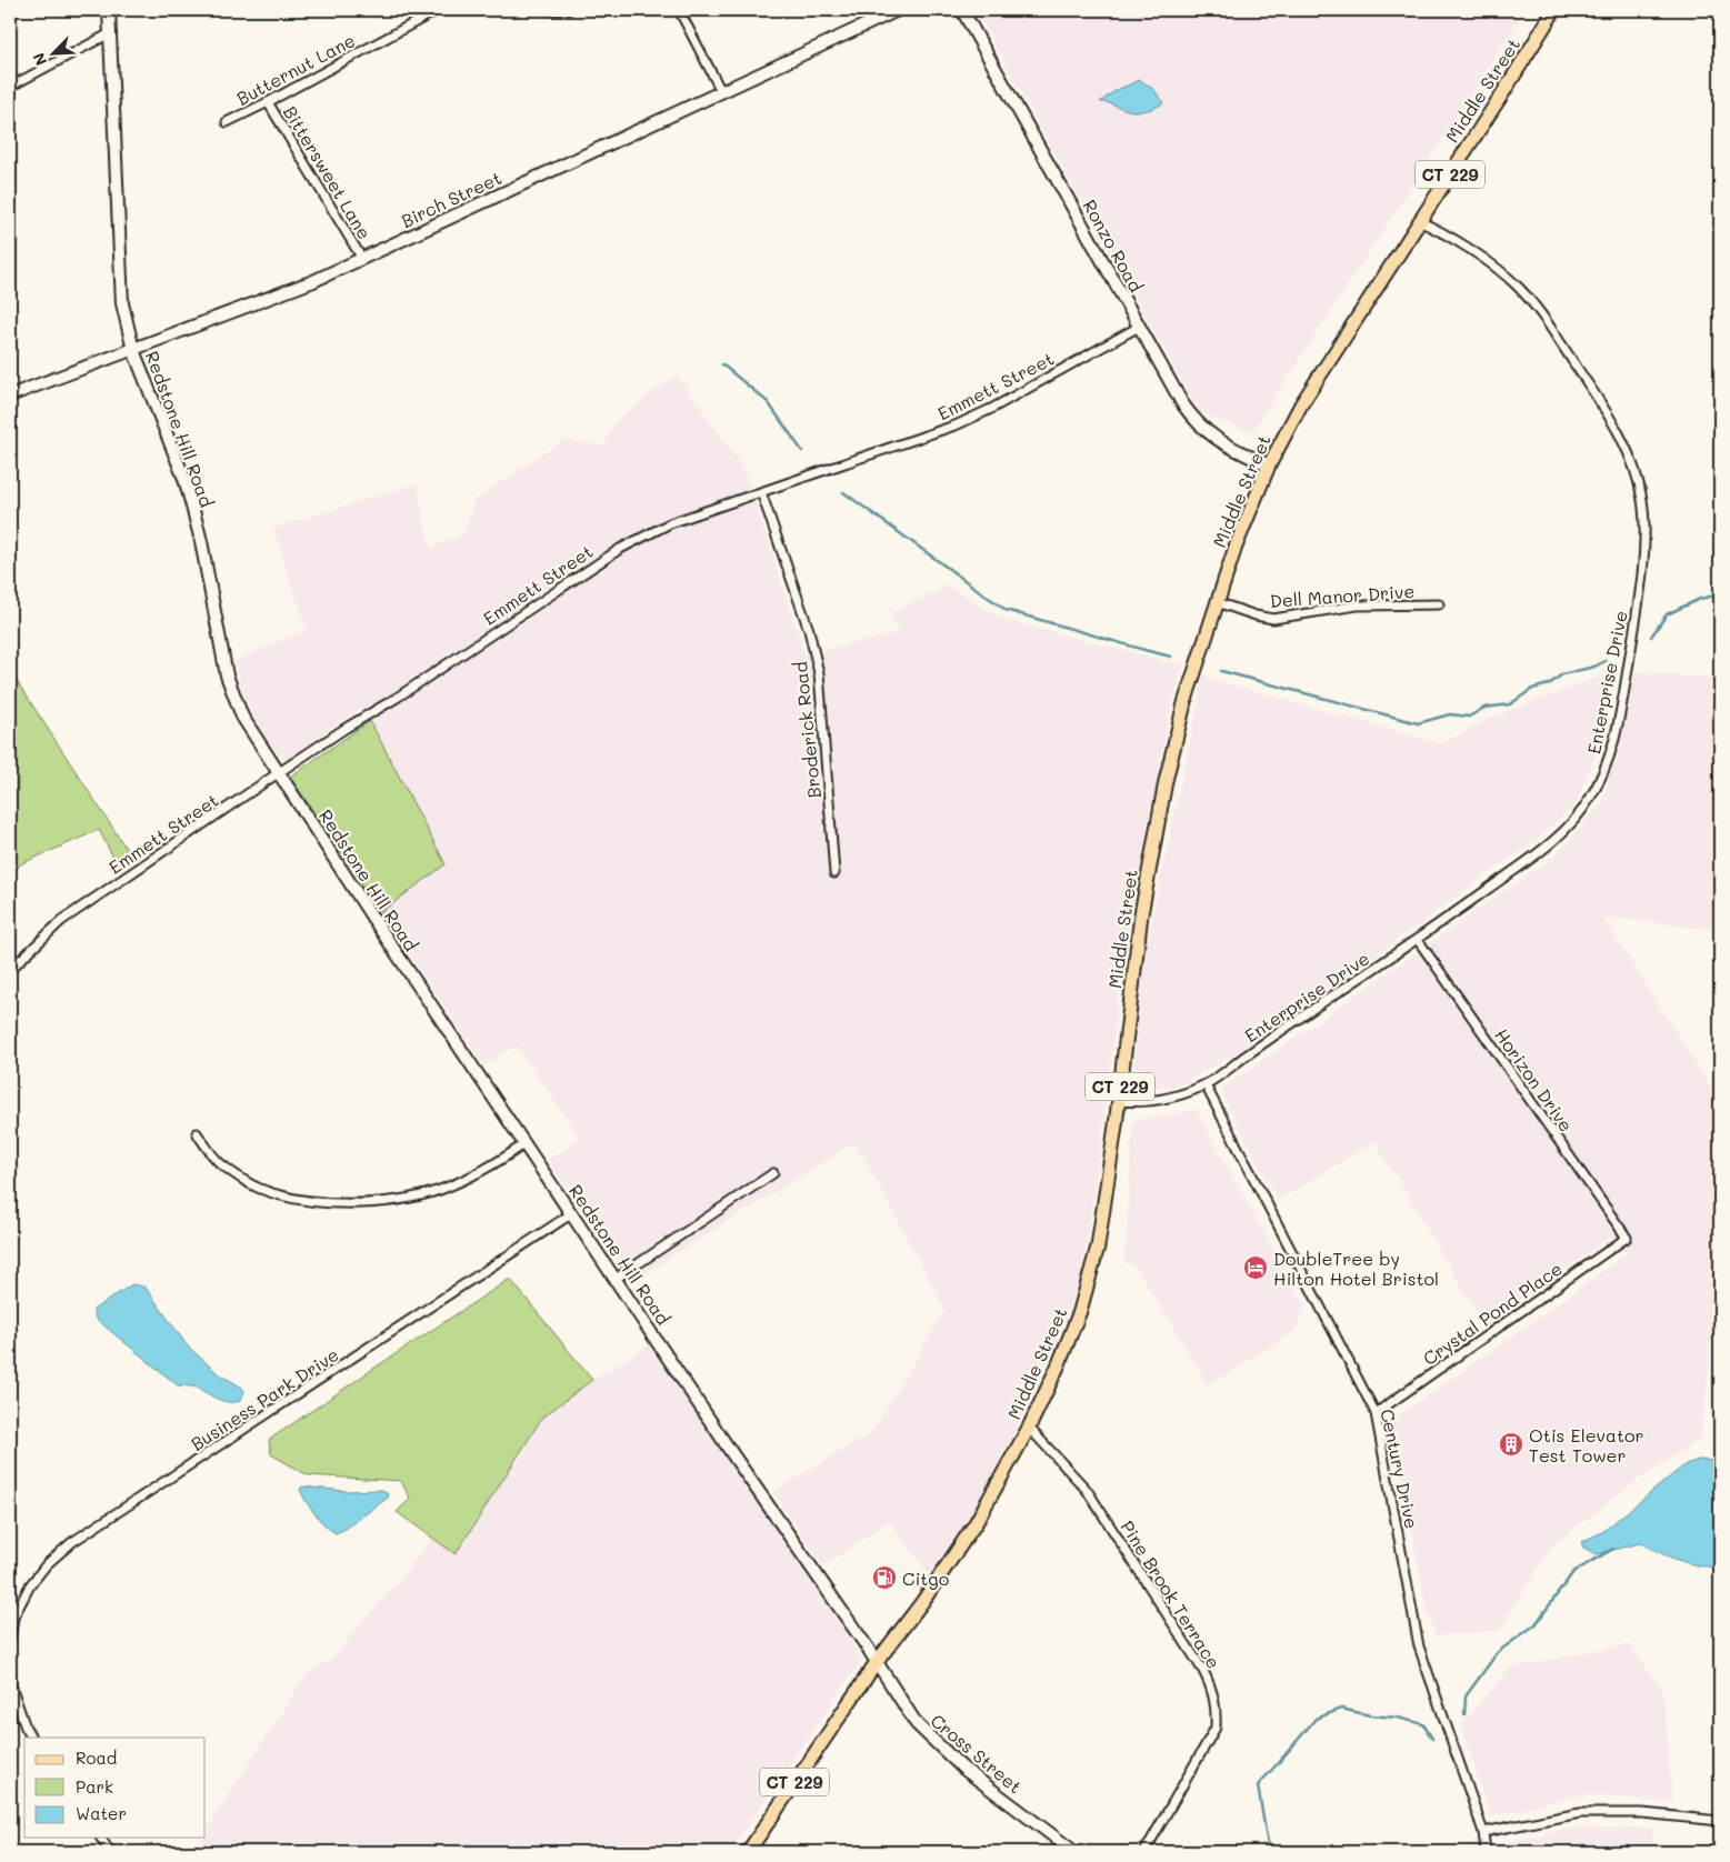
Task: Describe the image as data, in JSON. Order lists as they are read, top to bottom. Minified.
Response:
{"streets":{"main road":["Middle Street","CT 229","Birch Street","Ronzo Road","Redstone Hill Road","Cross Street"],"street":["Butternut Lane","Bittersweet Lane","Emmett Street","Dell Manor Drive","Enterprise Drive","Broderick Road","Horizon Drive","Crystal Pond Place","Business Park Drive","Century Drive","Pine Brook Terrace"]},"crossings":[["Butternut Lane","Bittersweet Lane"],["Middle Street","Ronzo Road"],["Middle Street","Redstone Hill Road"],["Middle Street","Dell Manor Drive"],["Middle Street","Enterprise Drive"],["Middle Street","Pine Brook Terrace"],["Middle Street","Cross Street"],["Bittersweet Lane","Birch Street"],["Birch Street","Redstone Hill Road"],["Ronzo Road","Emmett Street"],["Emmett Street","Redstone Hill Road"],["Emmett Street","Broderick Road"],["Redstone Hill Road","Business Park Drive"],["Redstone Hill Road","Cross Street"],["Enterprise Drive","Horizon Drive"],["Enterprise Drive","Century Drive"],["Horizon Drive","Crystal Pond Place"],["Crystal Pond Place","Century Drive"]],"places":{"hotel":["DoubleTree by Hilton Hotel Bristol"],"building":["Otis Elevator Test Tower"],"fuel station":["Citgo"]},"legend":["Road","Park","Water"],"north":"bottom left"}
